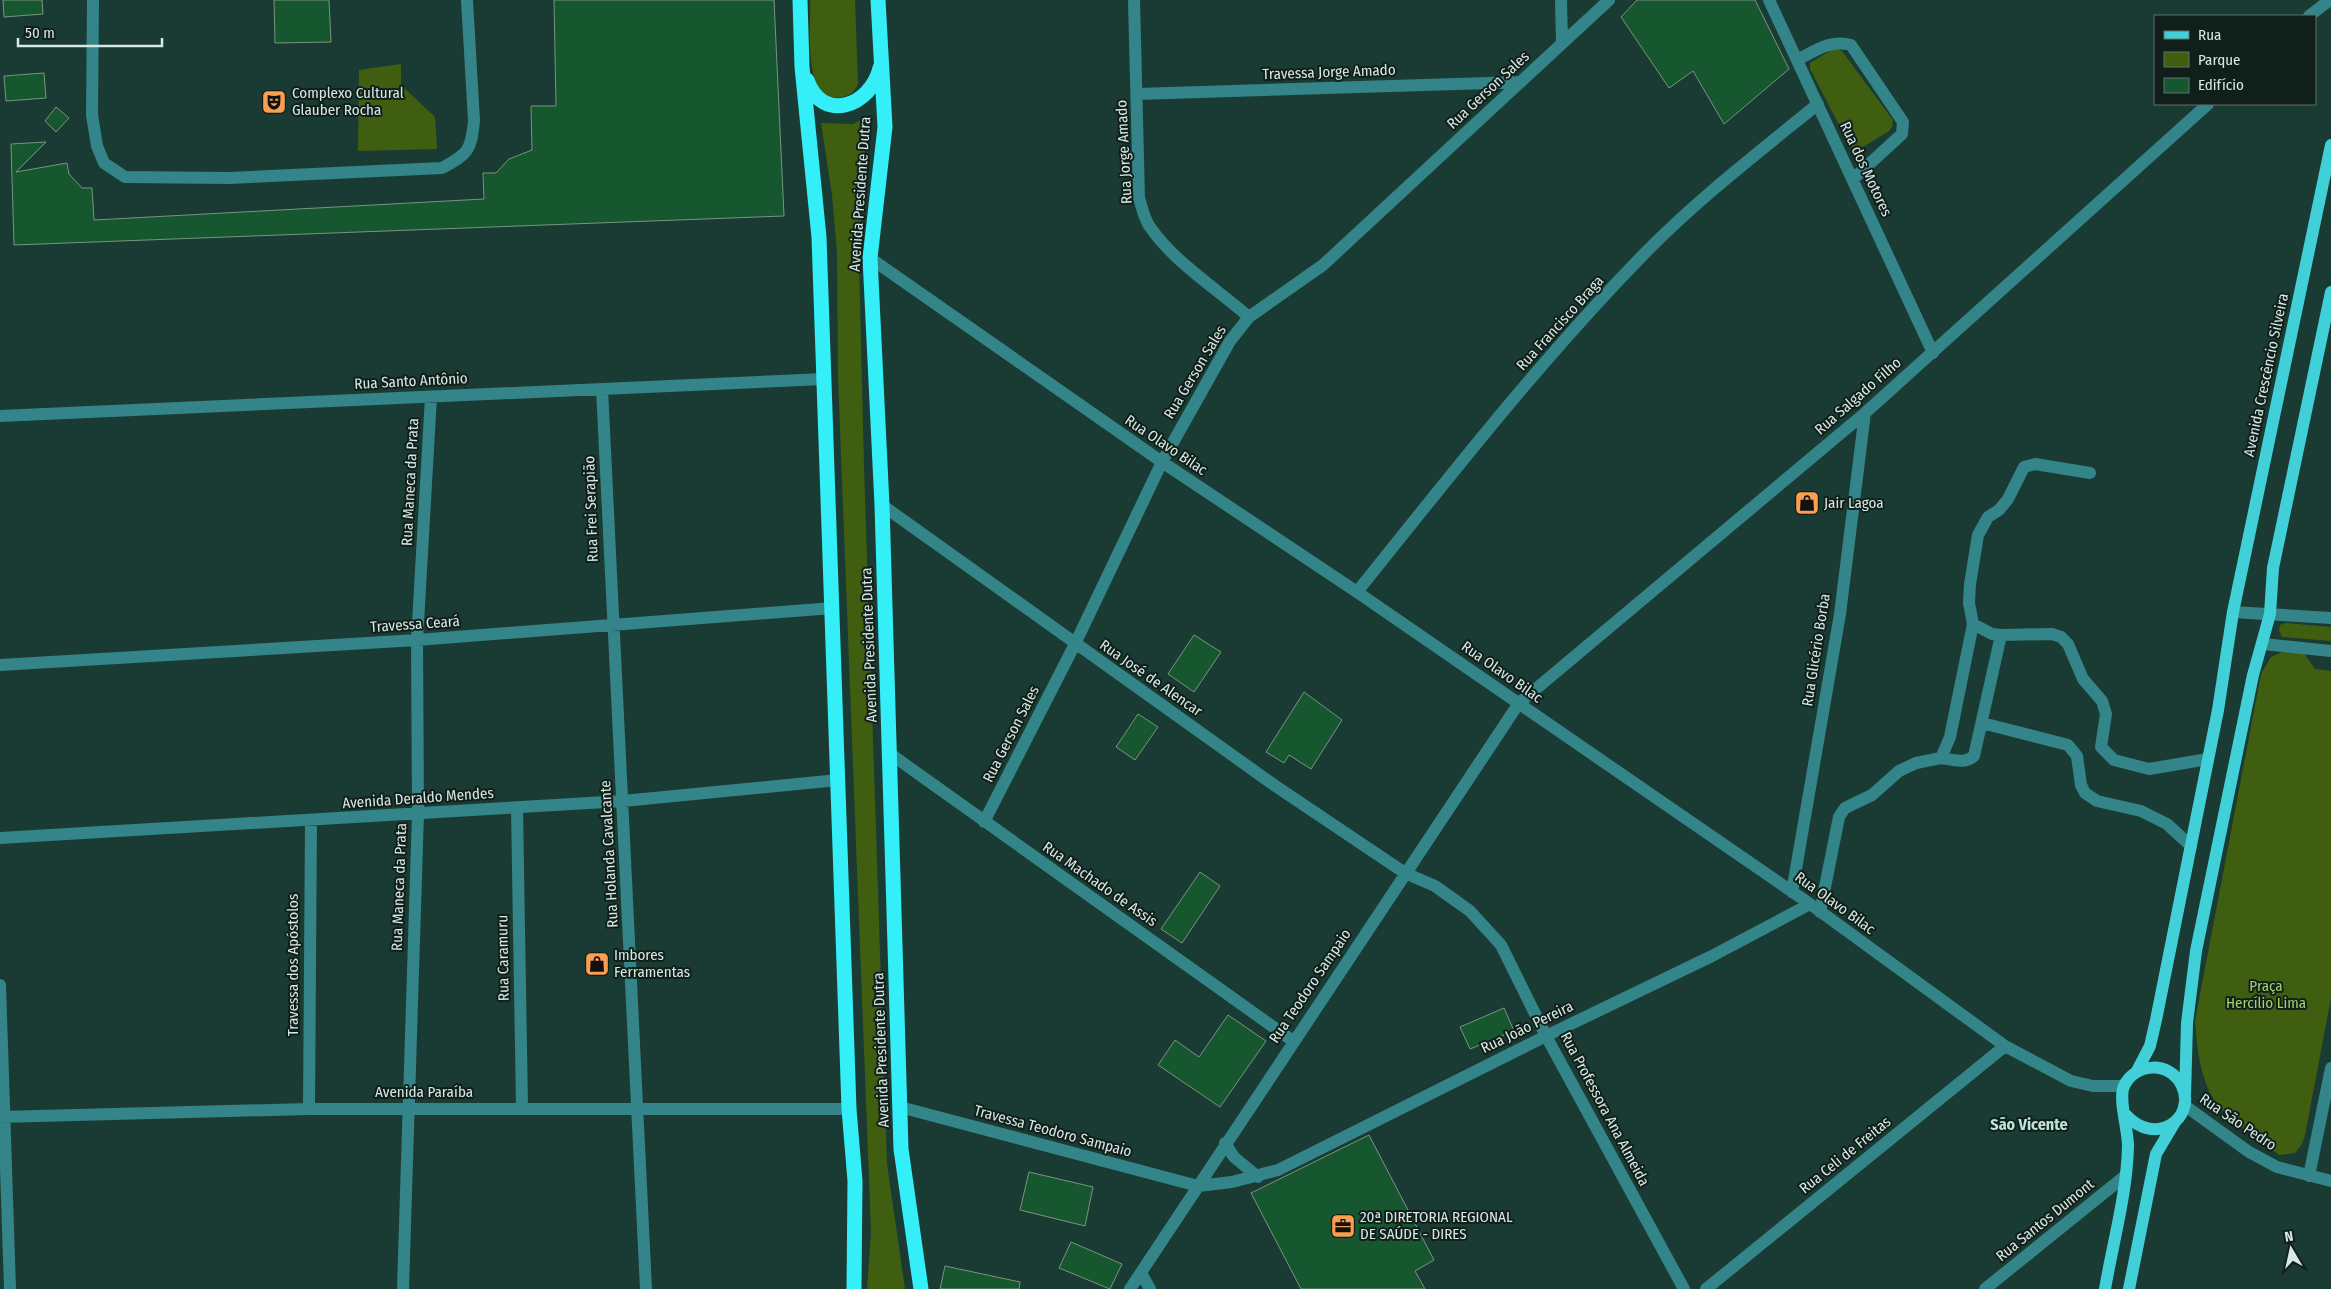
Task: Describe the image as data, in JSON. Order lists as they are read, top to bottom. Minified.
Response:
{"streets":{"highway":["Avenida Presidente Dutra"],"main road":["Avenida Crescêncio Silveira"],"street":["Travessa Jorge Amado","Rua Gerson Sales","Rua Jorge Amado","Rua dos Motores","Rua Francisco Braga","Rua Santo Antônio","Rua Salgado Filho","Rua Olavo Bilac","Rua Maneca da Prata","Rua Frei Serapião","Travessa Ceará","Rua Glicério Borba","Rua José de Alencar","Avenida Deraldo Mendes","Rua Holanda Cavalcante","Rua Machado de Assis","Rua Caramuru","Travessa dos Apóstolos","Rua Teodoro Sampaio","Rua João Pereira","Avenida Paraíba","Rua Professora Ana Almeida","Rua São Pedro","Travessa Teodoro Sampaio","Rua Celi de Freitas","Rua Santos Dumont"]},"crossings":[["Travessa Jorge Amado","Rua Gerson Sales"],["Travessa Jorge Amado","Rua Jorge Amado"],["Rua Gerson Sales","Rua Jorge Amado"],["Rua Gerson Sales","Rua Olavo Bilac"],["Rua Gerson Sales","Rua José de Alencar"],["Rua Gerson Sales","Rua Machado de Assis"],["Rua dos Motores","Rua Francisco Braga"],["Rua dos Motores","Rua Salgado Filho"],["Avenida Presidente Dutra","Rua Olavo Bilac"],["Avenida Presidente Dutra","Rua José de Alencar"],["Avenida Presidente Dutra","Rua Machado de Assis"],["Avenida Presidente Dutra","Travessa Teodoro Sampaio"],["Rua Francisco Braga","Rua Olavo Bilac"],["Rua Santo Antônio","Rua Maneca da Prata"],["Rua Santo Antônio","Rua Frei Serapião"],["Rua Salgado Filho","Rua Olavo Bilac"],["Rua Salgado Filho","Rua Glicério Borba"],["Rua Salgado Filho","Rua Teodoro Sampaio"],["Rua Olavo Bilac","Rua Glicério Borba"],["Rua Olavo Bilac","Rua Teodoro Sampaio"],["Rua Olavo Bilac","Rua João Pereira"],["Rua Olavo Bilac","Rua São Pedro"],["Rua Olavo Bilac","Rua Celi de Freitas"],["Rua Maneca da Prata","Travessa Ceará"],["Rua Maneca da Prata","Avenida Deraldo Mendes"],["Rua Maneca da Prata","Avenida Paraíba"],["Rua Frei Serapião","Travessa Ceará"],["Rua Frei Serapião","Rua Holanda Cavalcante"],["Travessa Ceará","Rua Holanda Cavalcante"],["Rua José de Alencar","Rua Teodoro Sampaio"],["Rua José de Alencar","Rua Professora Ana Almeida"],["Avenida Deraldo Mendes","Rua Holanda Cavalcante"],["Avenida Deraldo Mendes","Rua Caramuru"],["Avenida Deraldo Mendes","Travessa dos Apóstolos"],["Rua Holanda Cavalcante","Avenida Paraíba"],["Rua Machado de Assis","Rua Teodoro Sampaio"],["Rua Caramuru","Avenida Paraíba"],["Travessa dos Apóstolos","Avenida Paraíba"],["Rua Teodoro Sampaio","Rua João Pereira"],["Rua Teodoro Sampaio","Rua Professora Ana Almeida"],["Rua Teodoro Sampaio","Travessa Teodoro Sampaio"],["Rua João Pereira","Rua Professora Ana Almeida"],["Rua João Pereira","Travessa Teodoro Sampaio"]],"districts":["São Vicente"],"parks":["Praça Hercílio Lima"],"places":{"theatre":["Complexo Cultural Glauber Rocha"],"shop":["Jair Lagoa","Imbores Ferramentas"],"office":["20ª DIRETORIA REGIONAL DE SAÚDE - DIRES"]},"legend":["Rua","Parque","Edifício"],"scale_bar":"50 m","north":"top"}
